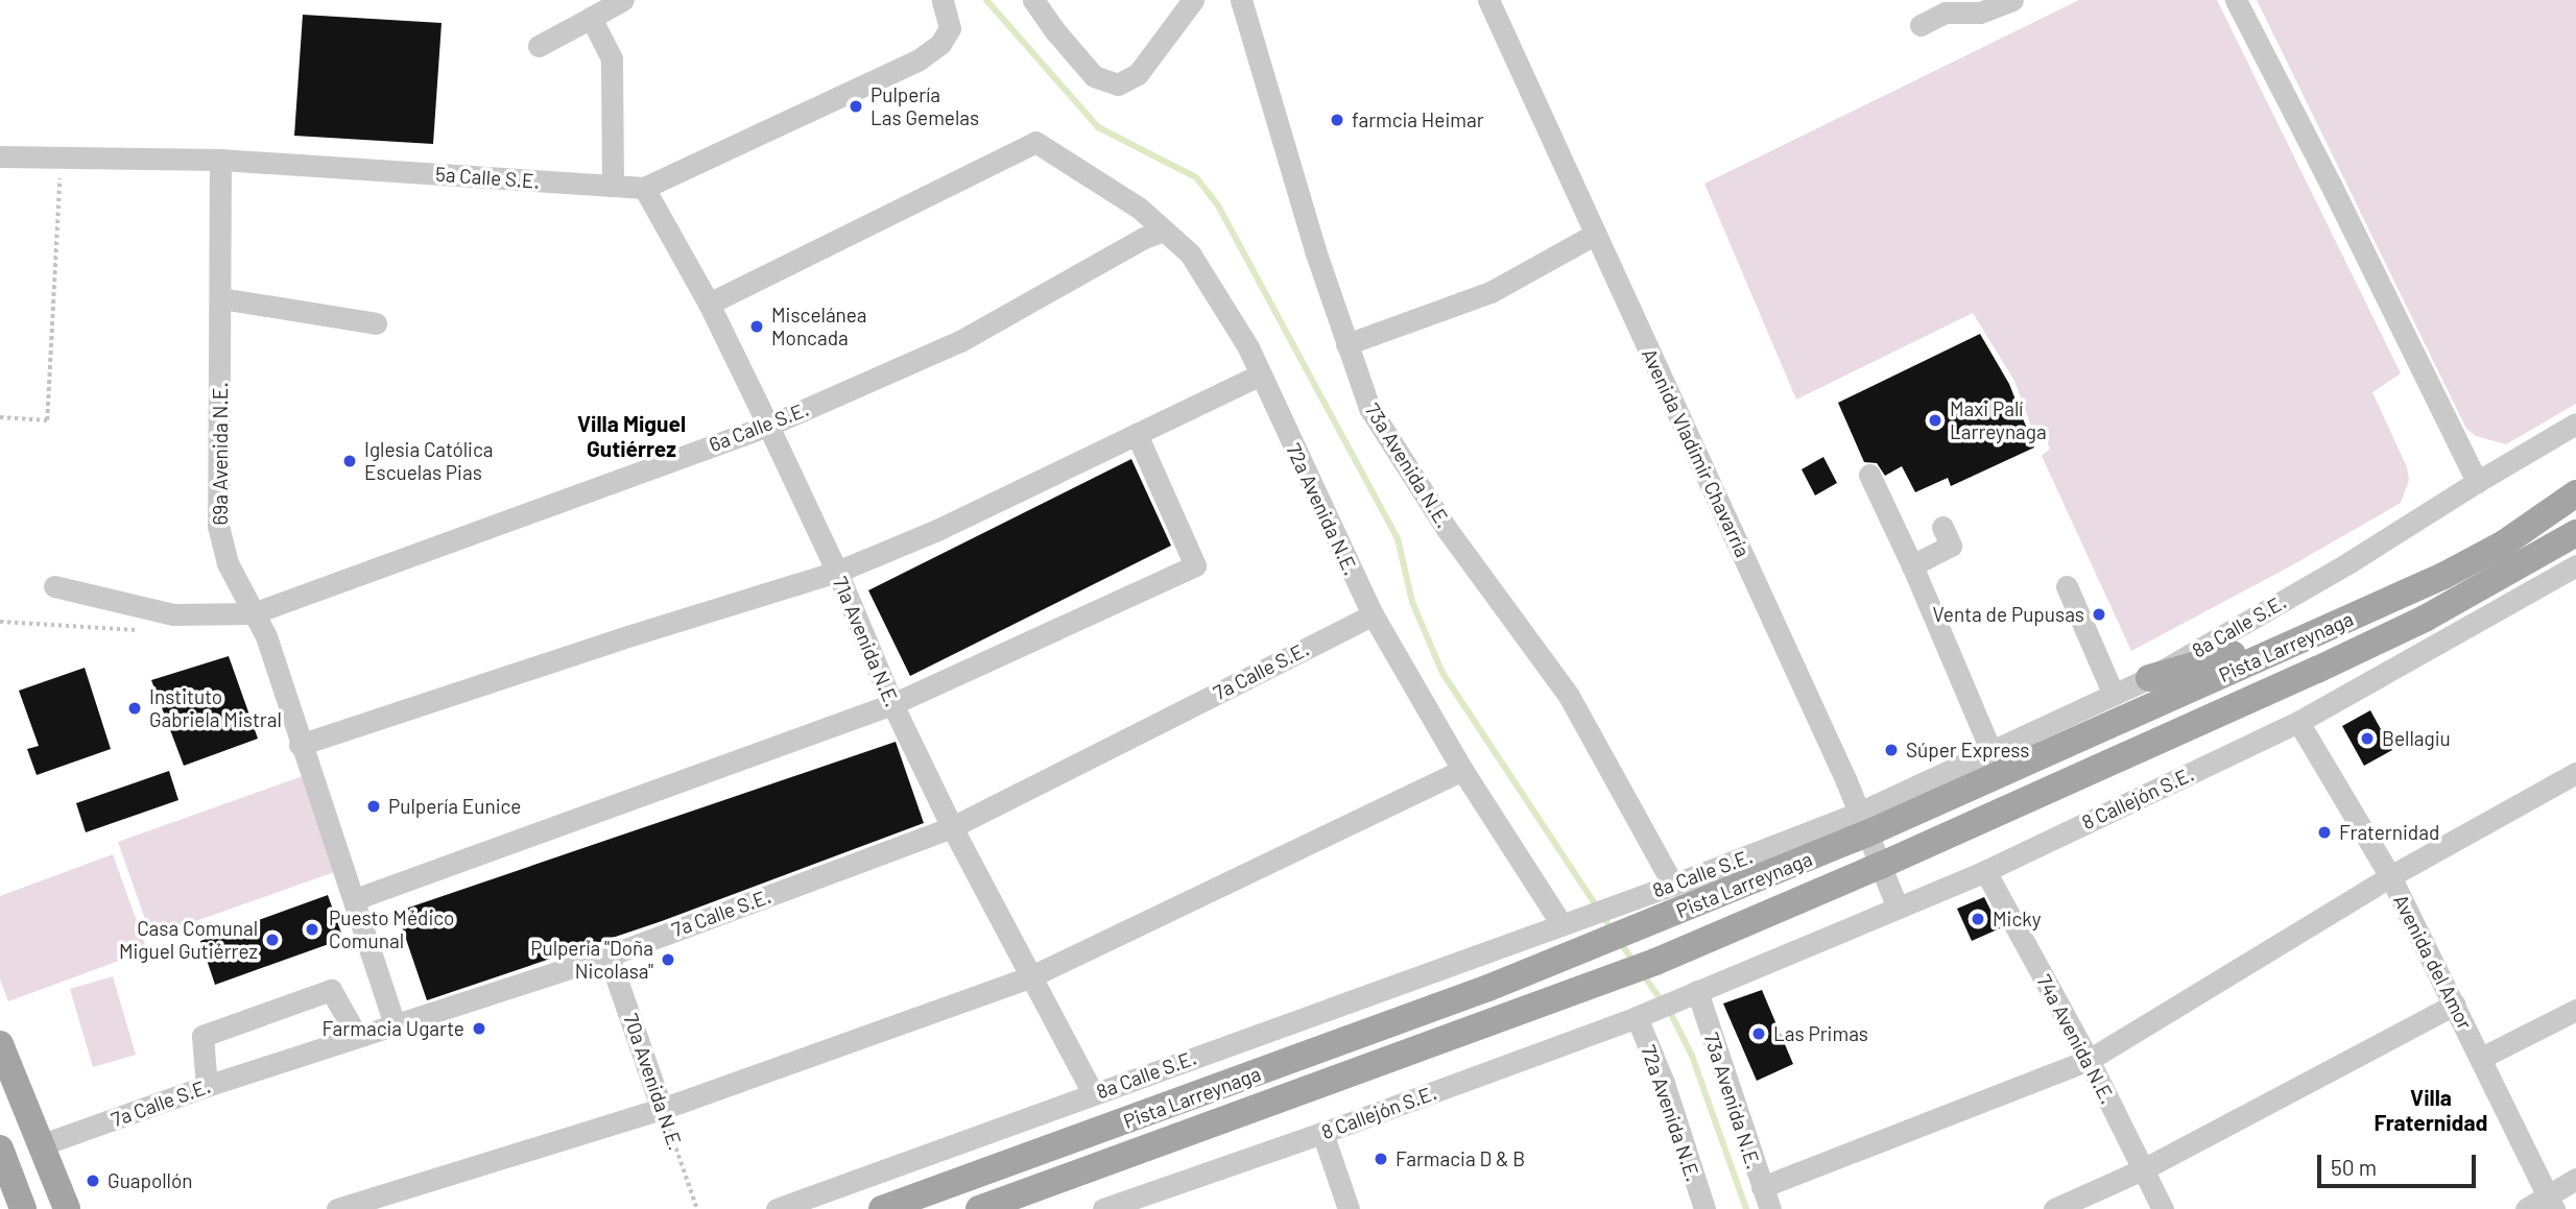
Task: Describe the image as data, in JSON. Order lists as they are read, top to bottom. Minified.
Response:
{"streets":{"main road":["Pista Larreynaga"],"street":["5a Calle S.E.","6a Calle S.E.","Avenida Vladimir Chavarría","69a Avenida N.E.","73a Avenida N.E.","72a Avenida N.E.","8a Calle S.E.","71a Avenida N.E.","7a Calle S.E.","8 Callejón S.E.","Avenida del Amor","74a Avenida N.E.","70a Avenida N.E."]},"crossings":[["5a Calle S.E.","69a Avenida N.E."],["5a Calle S.E.","71a Avenida N.E."],["6a Calle S.E.","69a Avenida N.E."],["6a Calle S.E.","72a Avenida N.E."],["6a Calle S.E.","71a Avenida N.E."],["Avenida Vladimir Chavarría","8a Calle S.E."],["Avenida Vladimir Chavarría","Pista Larreynaga"],["Avenida Vladimir Chavarría","8 Callejón S.E."],["69a Avenida N.E.","7a Calle S.E."],["73a Avenida N.E.","8a Calle S.E."],["73a Avenida N.E.","8 Callejón S.E."],["72a Avenida N.E.","8a Calle S.E."],["72a Avenida N.E.","71a Avenida N.E."],["72a Avenida N.E.","7a Calle S.E."],["72a Avenida N.E.","8 Callejón S.E."],["8a Calle S.E.","71a Avenida N.E."],["8a Calle S.E.","Pista Larreynaga"],["71a Avenida N.E.","7a Calle S.E."],["7a Calle S.E.","70a Avenida N.E."],["8 Callejón S.E.","Avenida del Amor"],["8 Callejón S.E.","74a Avenida N.E."]],"districts":["Villa Miguel Gutiérrez","Villa Fraternidad"],"places":["Pulpería Las Gemelas","farmcia Heimar","Miscelánea Moncada","Maxi Palí Larreynaga","Iglesia Católica Escuelas Pias","Venta de Pupusas","Instituto Gabriela Mistral","Bellagiu","Súper Express","Pulpería Eunice","Fraternidad","Micky","Puesto Médico Comunal","Casa Comunal Miguel Gutiérrez","Pulpería \"Doña Nicolasa\"","Farmacia Ugarte","Las Primas","Farmacia D & B","Guapollón"],"scale_bar":"50 m"}
